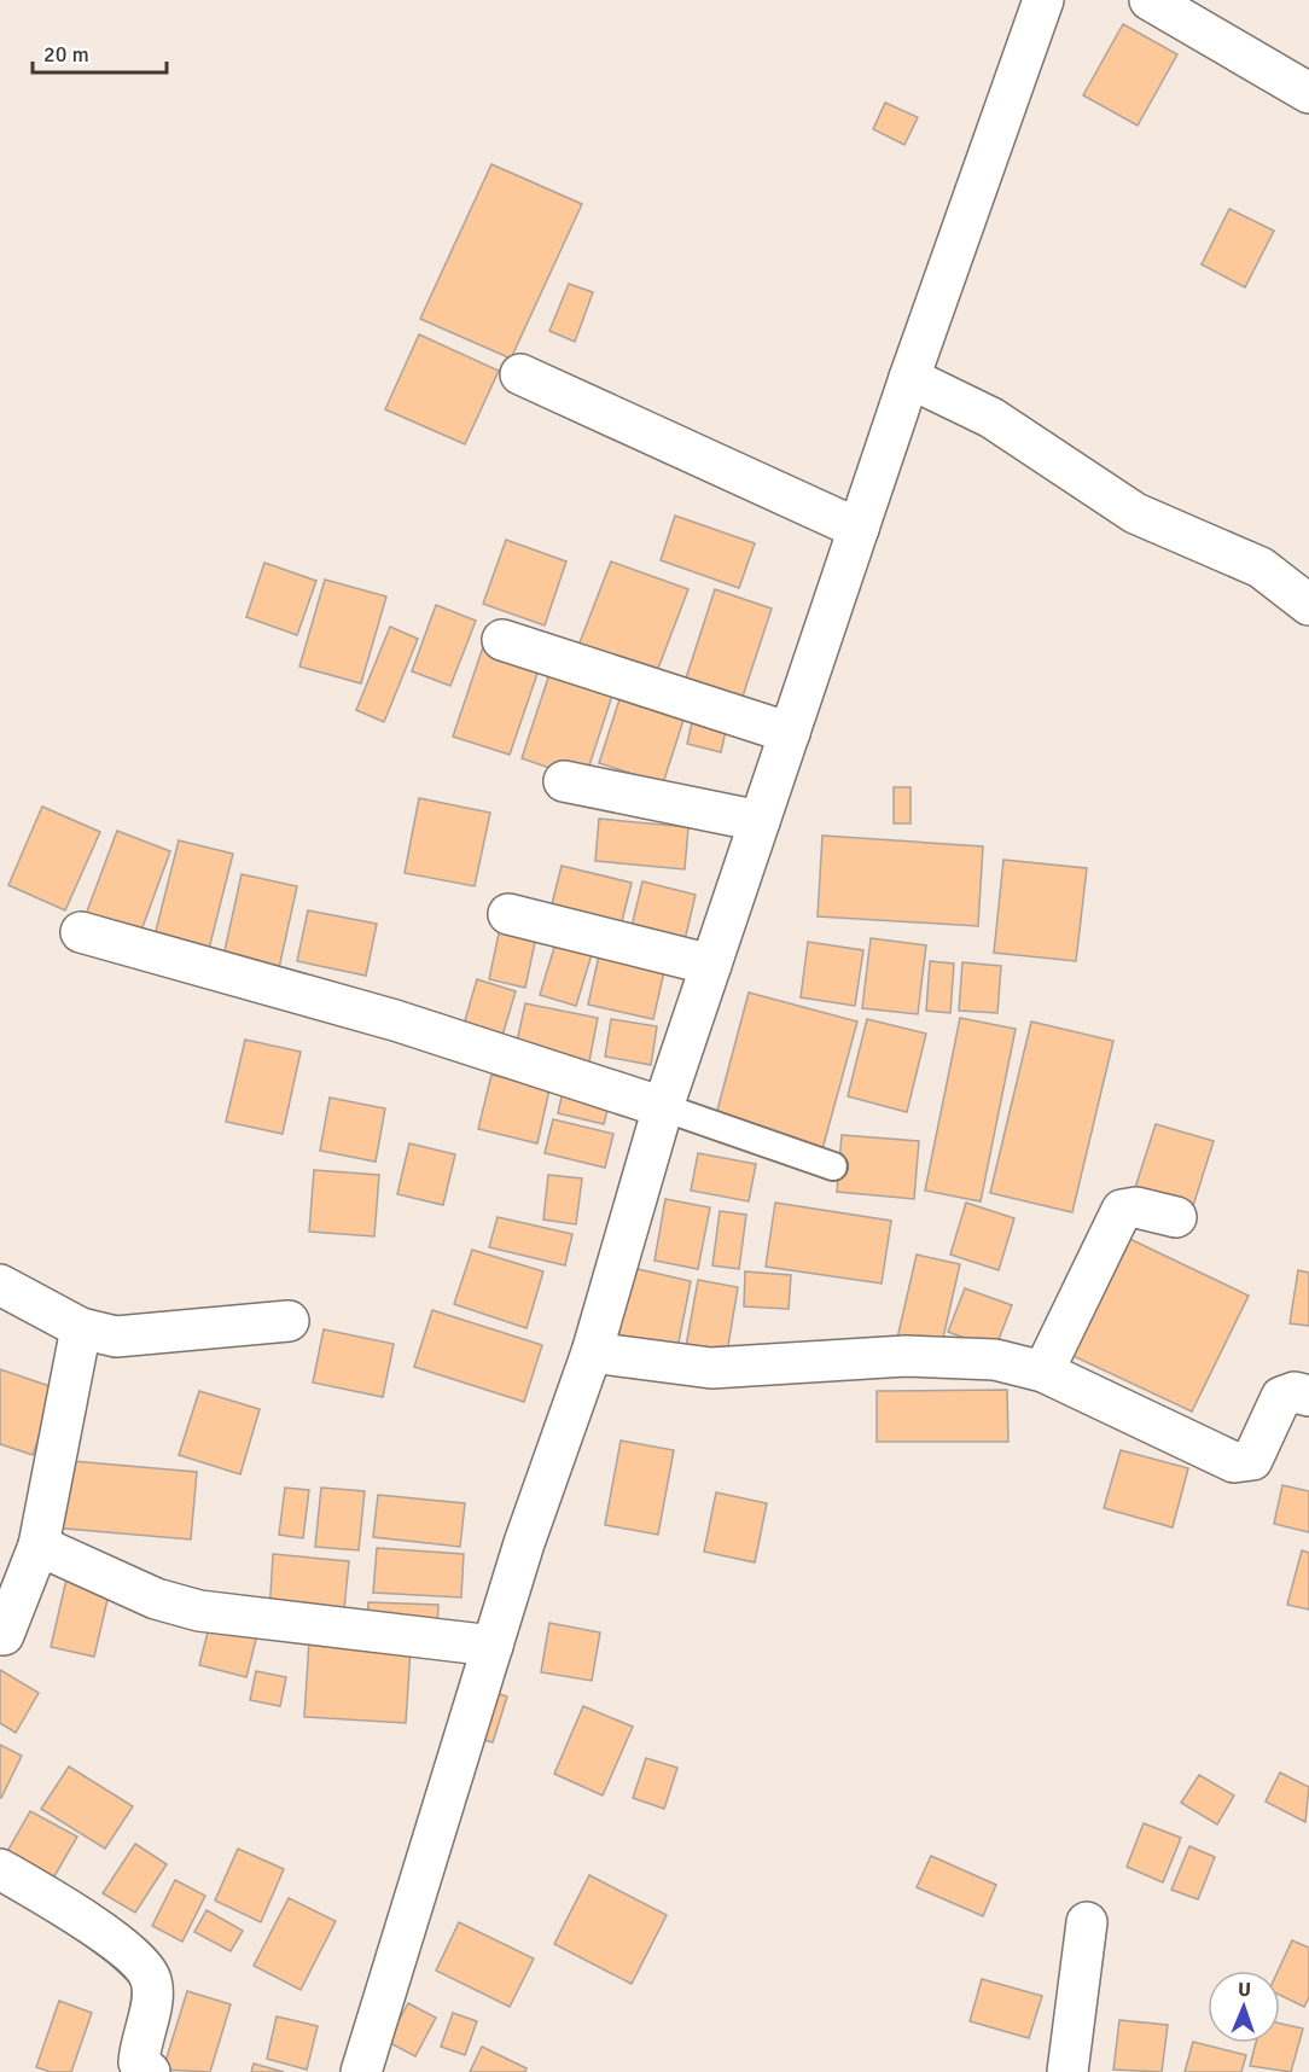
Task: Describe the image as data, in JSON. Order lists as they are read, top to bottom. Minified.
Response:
{"scale_bar":"20 m","north":"top"}
